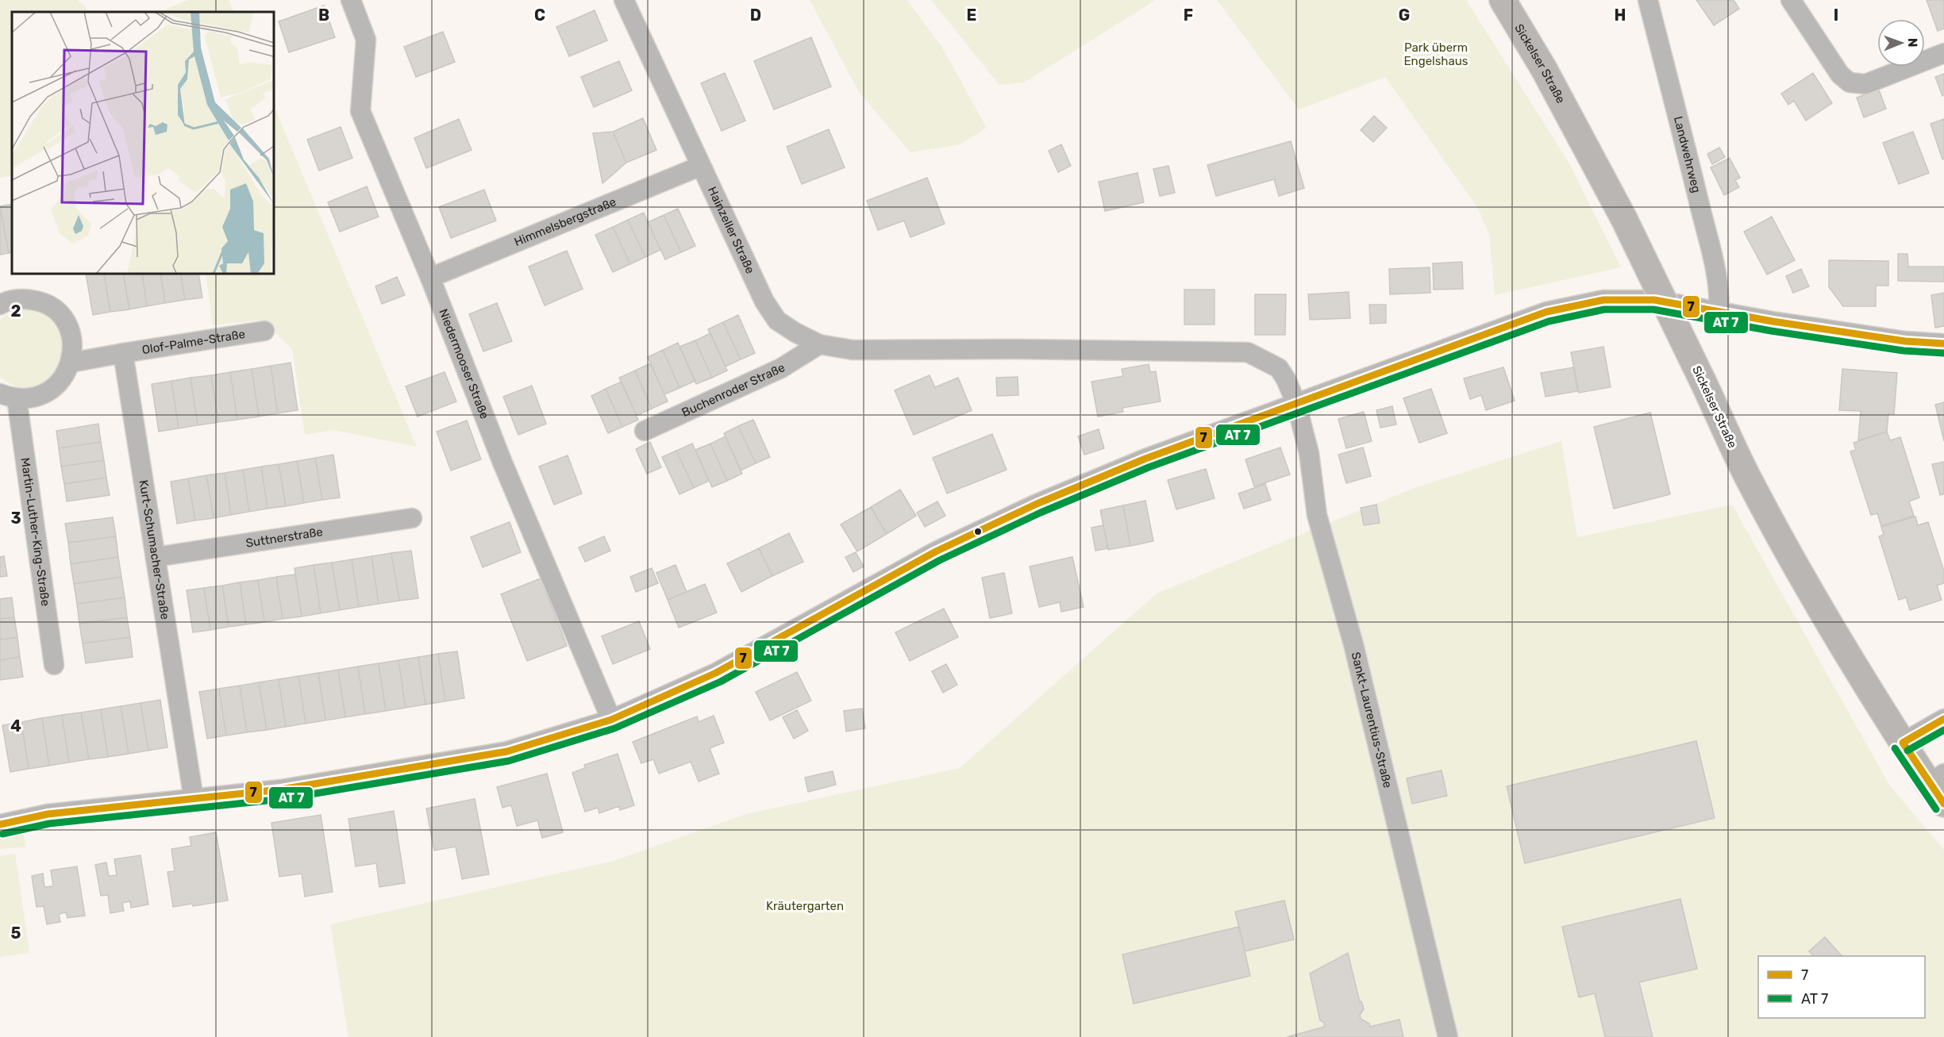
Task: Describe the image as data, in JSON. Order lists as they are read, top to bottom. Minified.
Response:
{"streets":{"main road":["Sickelser Straße"],"street":["Landwehrweg","Himmelsbergstraße","Hainzeller Straße","Olof-Palme-Straße","Niedermooser Straße","Buchenroder Straße","Martin-Luther-King-Straße","Suttnerstraße","Kurt-Schumacher-Straße","Sankt-Laurentius-Straße"]},"crossings":[["Himmelsbergstraße","Hainzeller Straße"],["Himmelsbergstraße","Niedermooser Straße"],["Hainzeller Straße","Buchenroder Straße"],["Hainzeller Straße","Sankt-Laurentius-Straße"],["Olof-Palme-Straße","Kurt-Schumacher-Straße"],["Suttnerstraße","Kurt-Schumacher-Straße"]],"parks":["Park überm Engelshaus","Kräutergarten"],"lines":["transit line 7"],"legend":["7","AT 7"],"north":"right","grid":{"columns":["B","C","D","E","F","G","H","I"],"rows":["2","3","4","5"]}}
